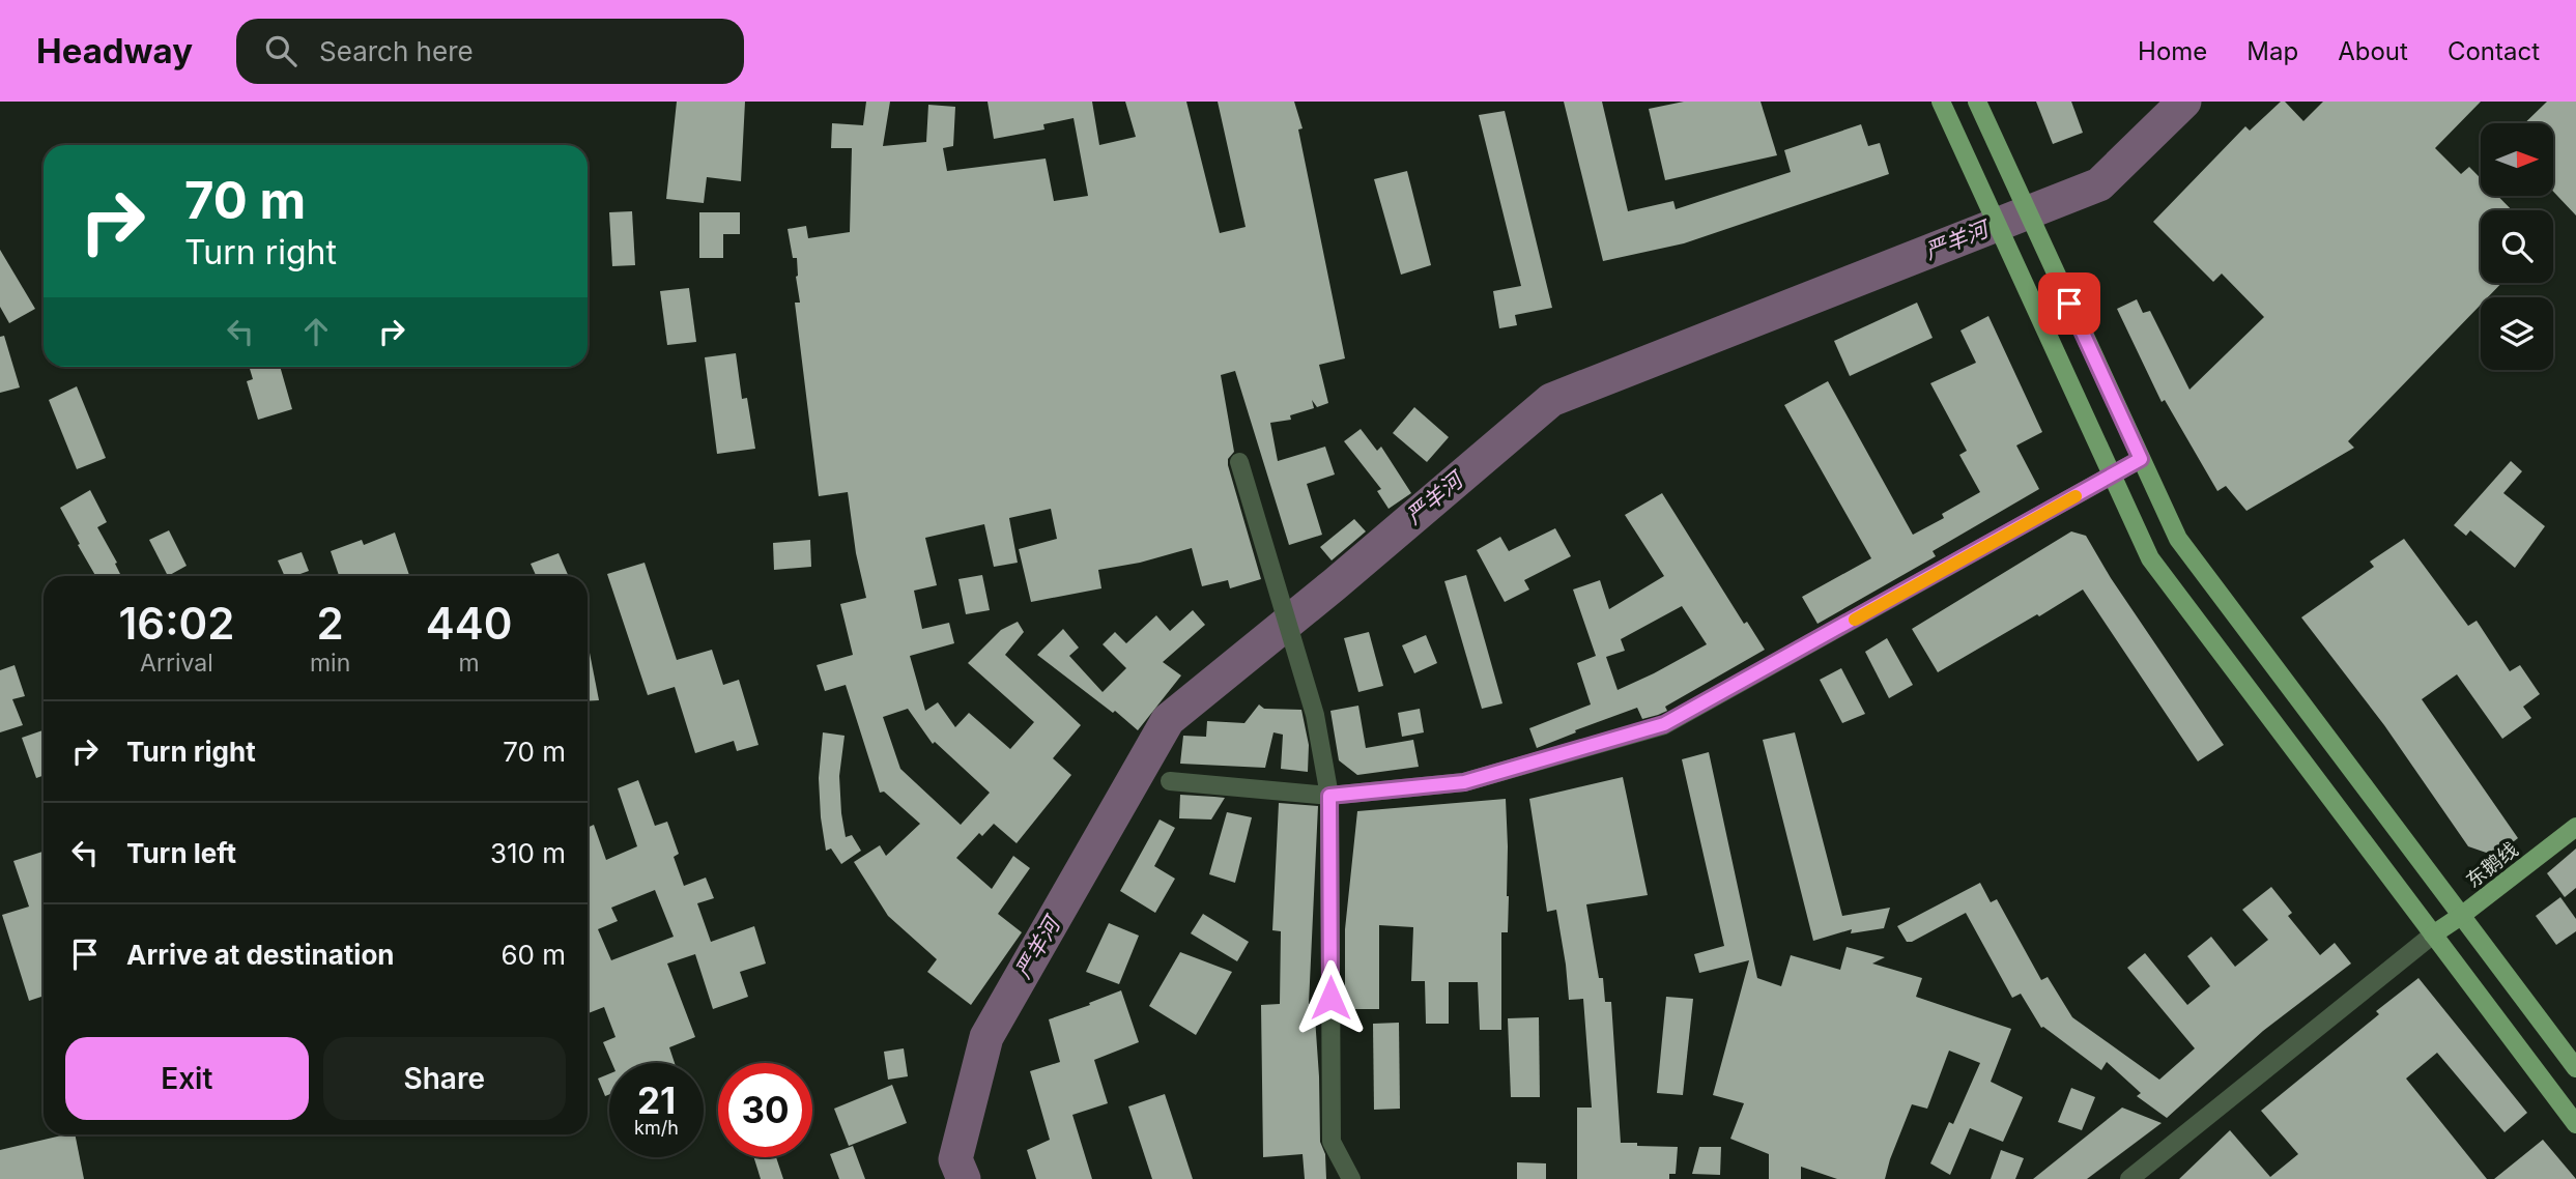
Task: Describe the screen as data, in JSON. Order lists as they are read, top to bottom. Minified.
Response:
{"streets":{"main road":["东鹅线"]},"water":["严羊河"],"north":"right","page":{"header":"Headway","search":"Search here","nav":["Home","Map","About","Contact"],"turn":["70 m","Turn right"],"eta":["16:02","Arrival","2","min","440","m"],"list":[{"name":"Turn right","value":"70 m"},{"name":"Turn left","value":"310 m"},{"name":"Arrive at destination","value":"60 m"}],"buttons":["Exit","Share"],"speed":"21 km/h","limit":"30"}}
